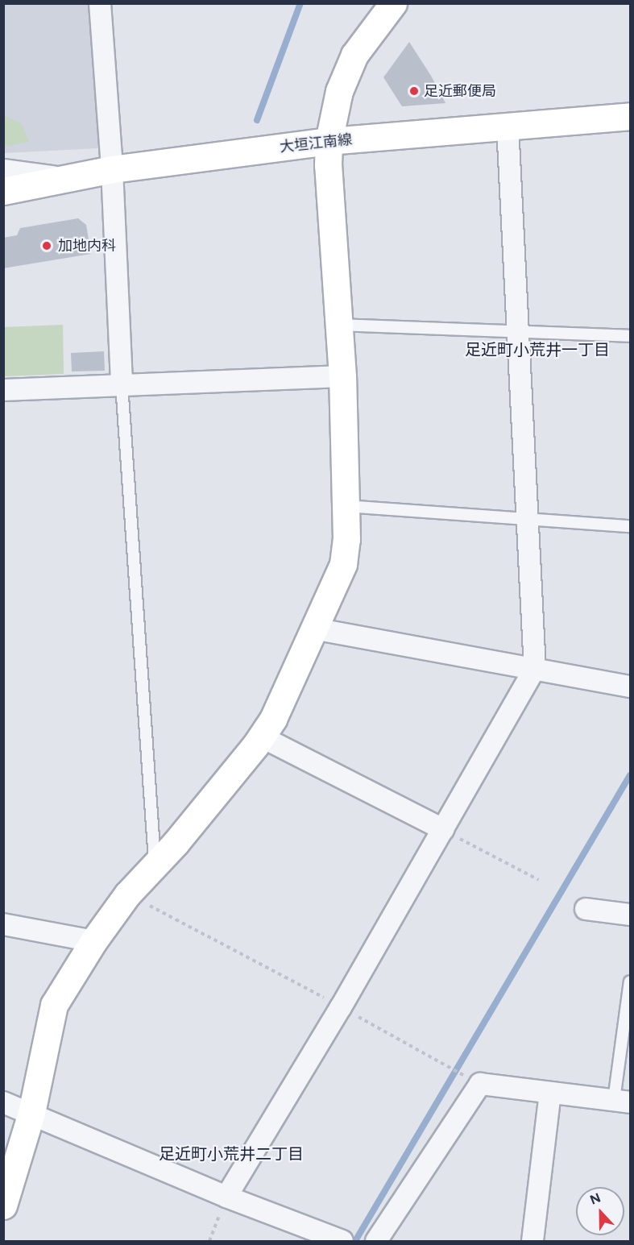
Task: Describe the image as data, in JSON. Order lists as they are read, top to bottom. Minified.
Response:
{"streets":{"street":["大垣江南線"]},"districts":["足近町小荒井一丁目","足近町小荒井二丁目"],"places":["足近郵便局","加地内科"],"north":"top"}
